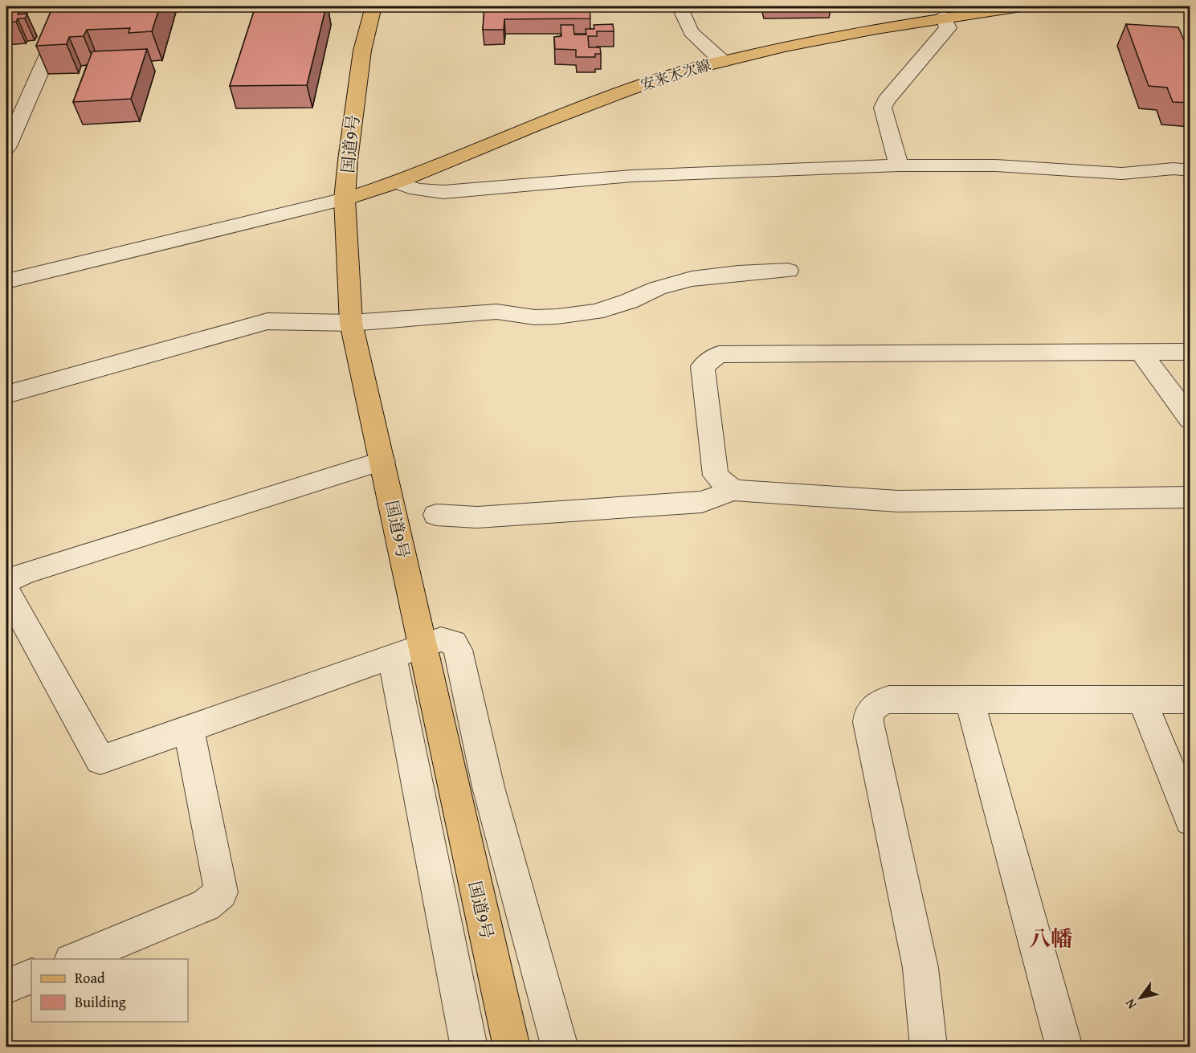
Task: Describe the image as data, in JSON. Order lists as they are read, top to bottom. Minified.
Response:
{"streets":{"main road":["安来木次線","国道9号"]},"crossings":[["安来木次線","国道9号"]],"districts":["八幡"],"legend":["Road","Building"],"north":"bottom left"}
